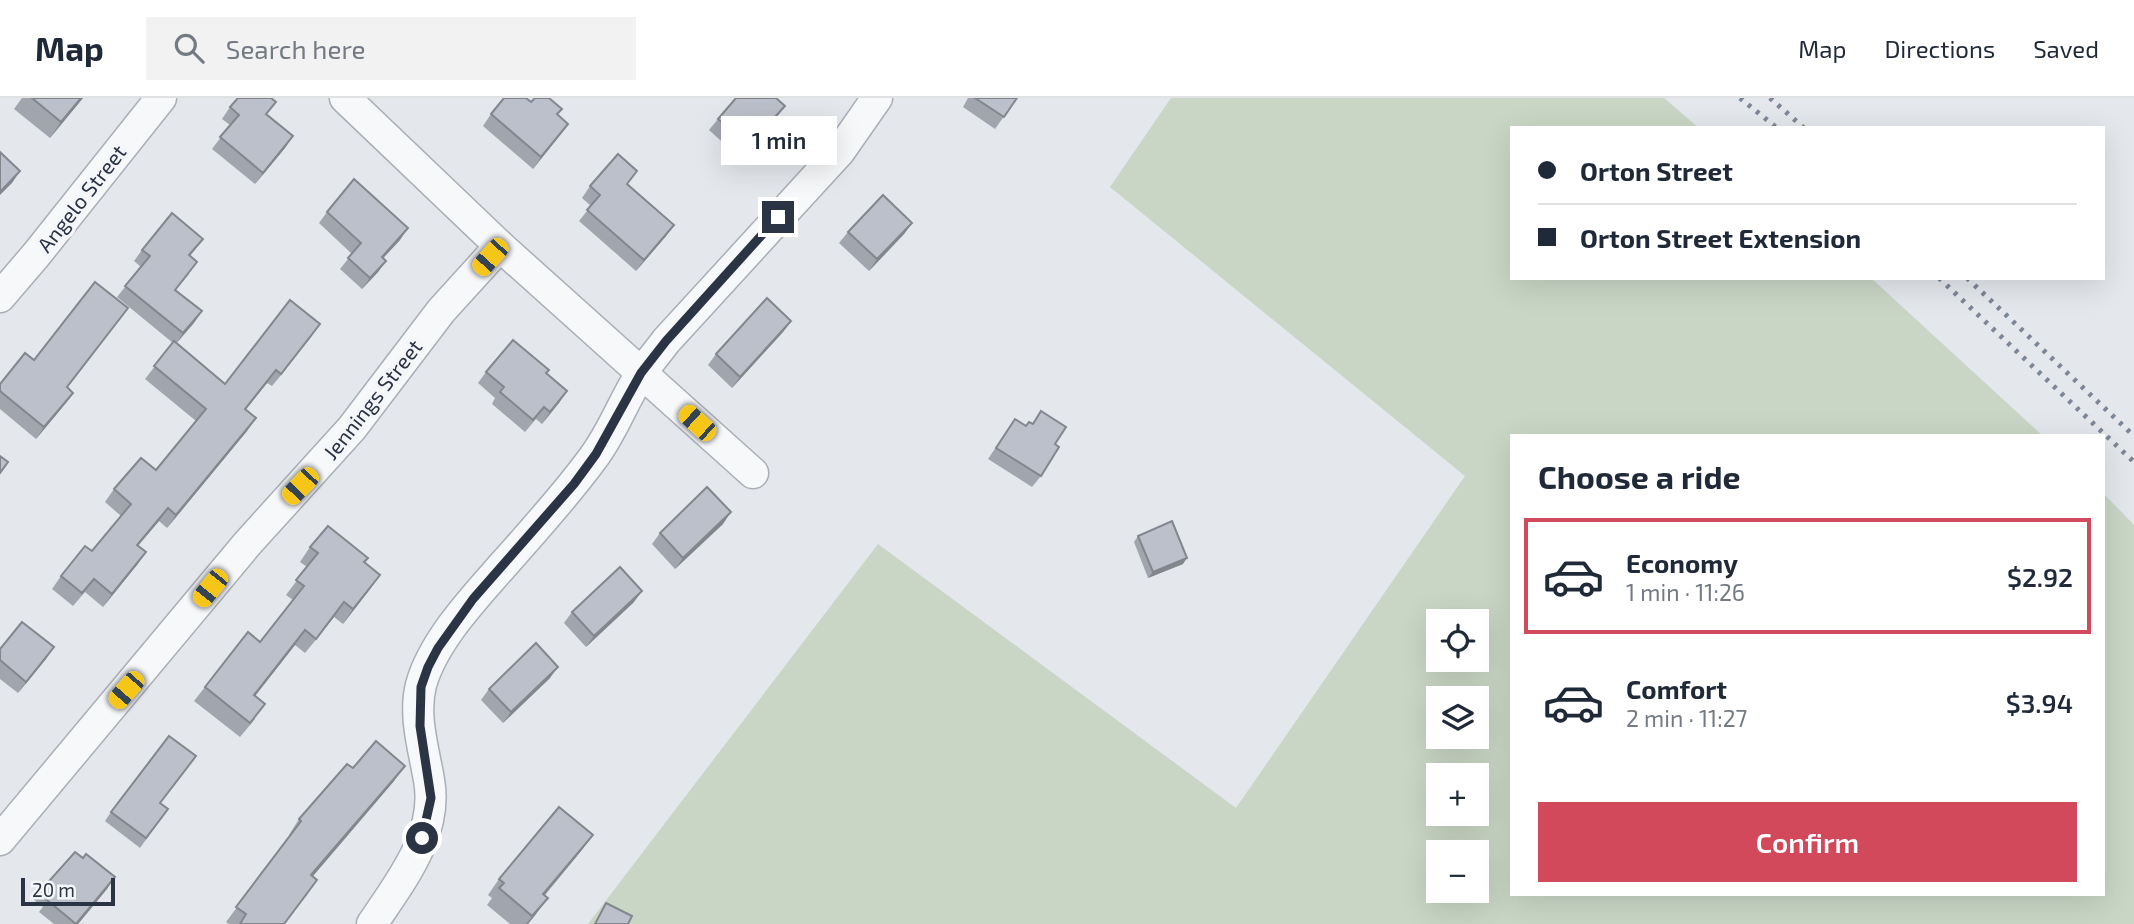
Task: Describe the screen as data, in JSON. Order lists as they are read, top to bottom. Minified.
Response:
{"streets":{"street":["Angelo Street","Jennings Street"]},"scale_bar":"20 m","page":{"header":"Map","search":"Search here","nav":["Map","Directions","Saved"],"bubble":"1 min","banner":["Orton Street","Orton Street Extension"],"heading":"Choose a ride","list":[{"name":"Economy","note":"1 min · 11:26","value":"$2.92"},{"name":"Comfort","note":"2 min · 11:27","value":"$3.94"}],"map_buttons":["+","−"],"buttons":"Confirm","scale":"20 m"}}
